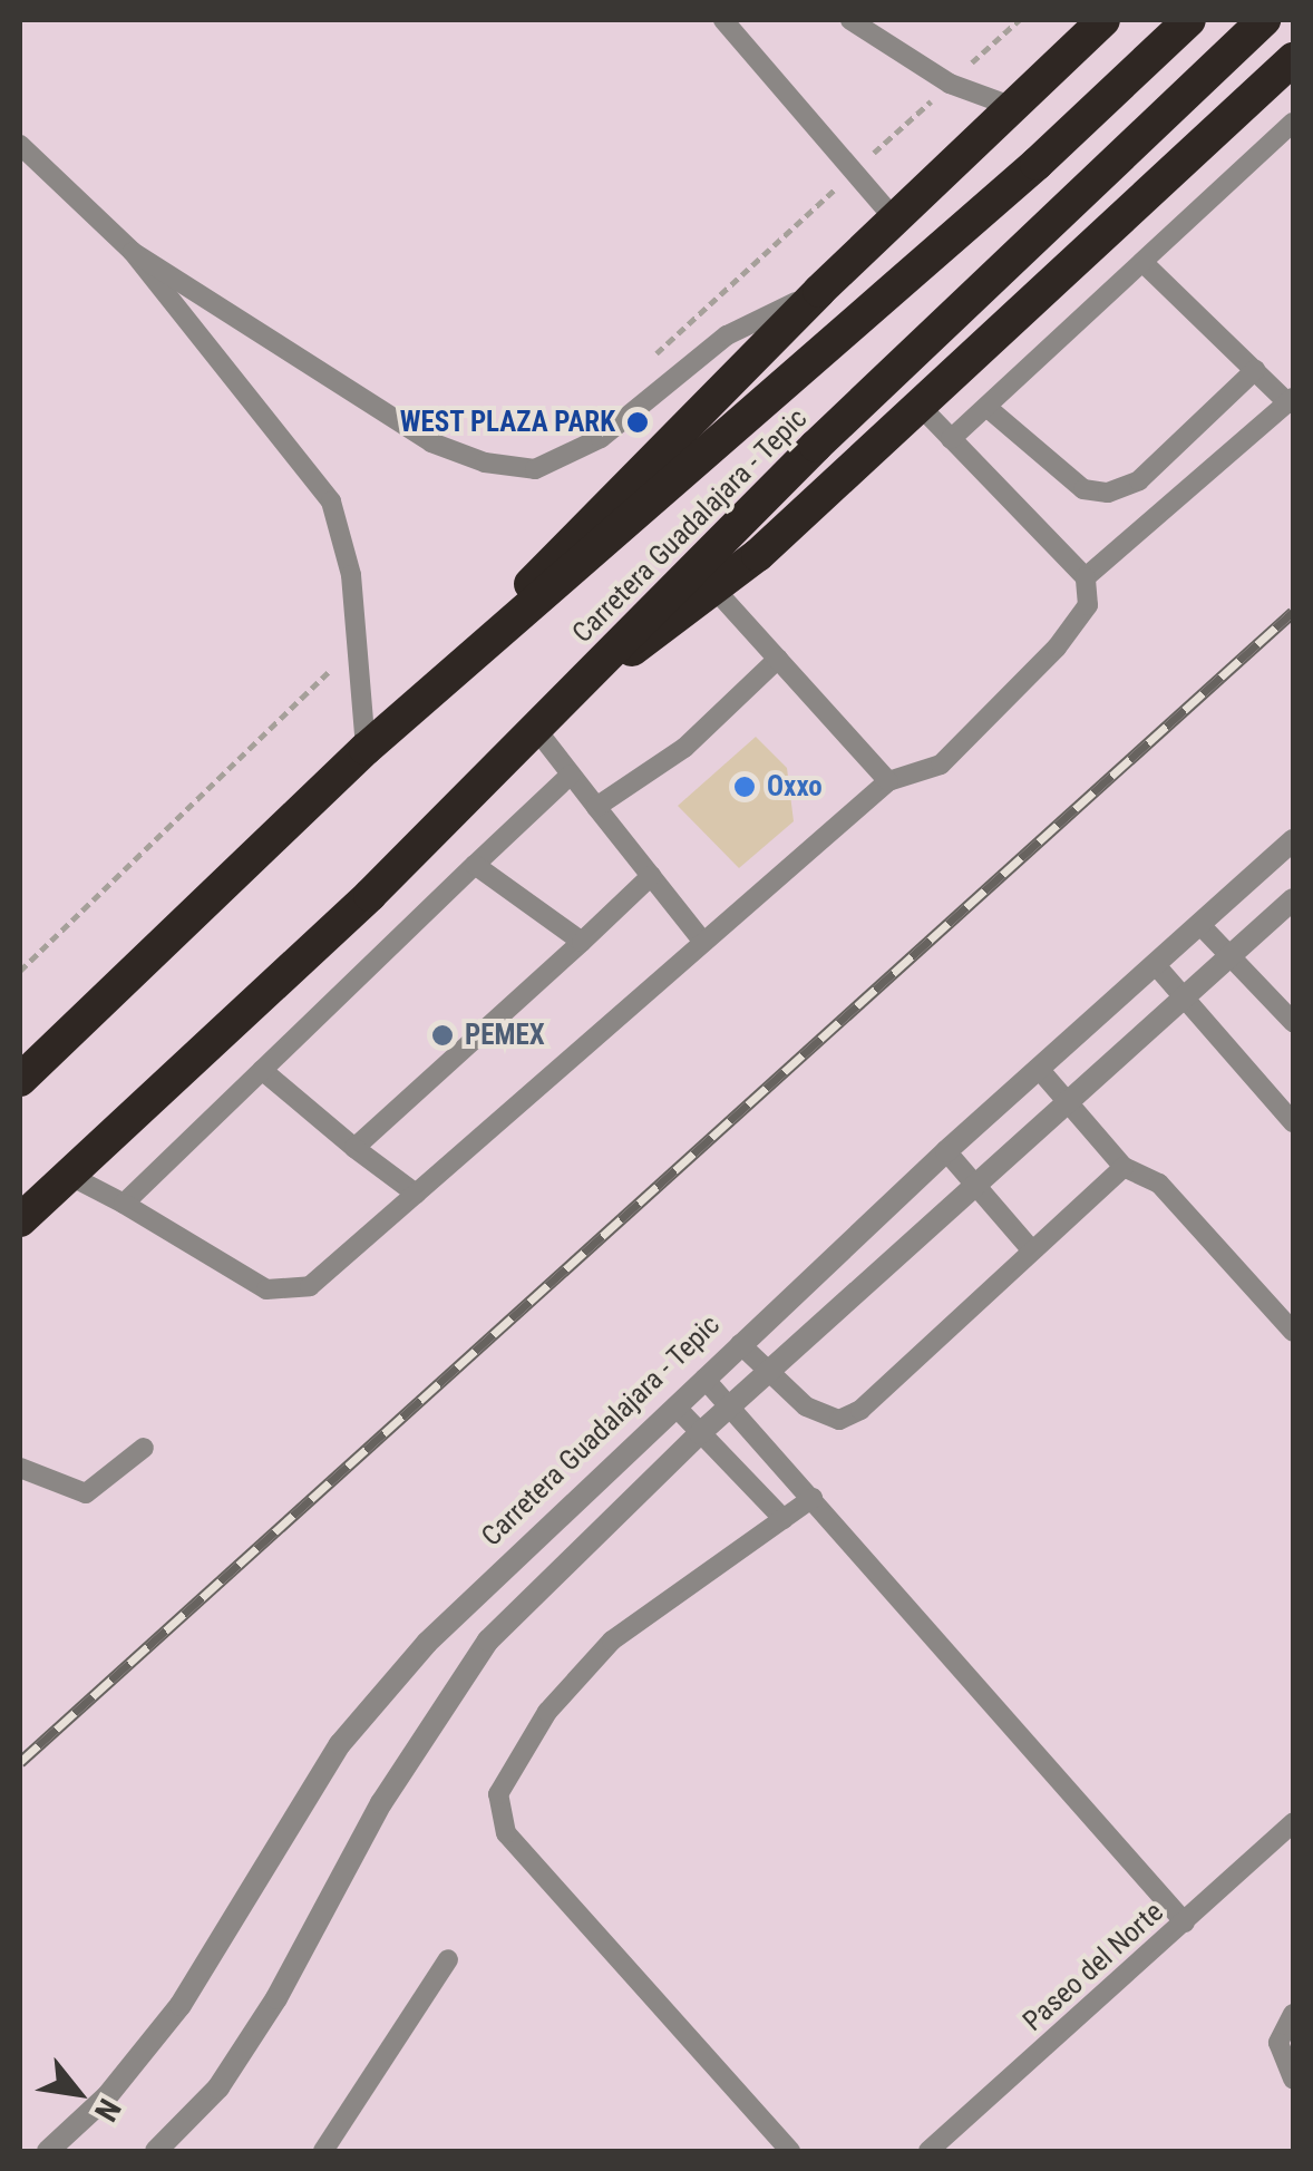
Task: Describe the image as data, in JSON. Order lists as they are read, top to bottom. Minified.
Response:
{"streets":{"highway":["Carretera Guadalajara - Tepic"],"lane":["Paseo del Norte"]},"places":["WEST PLAZA PARK","Oxxo","PEMEX"],"north":"bottom right"}
